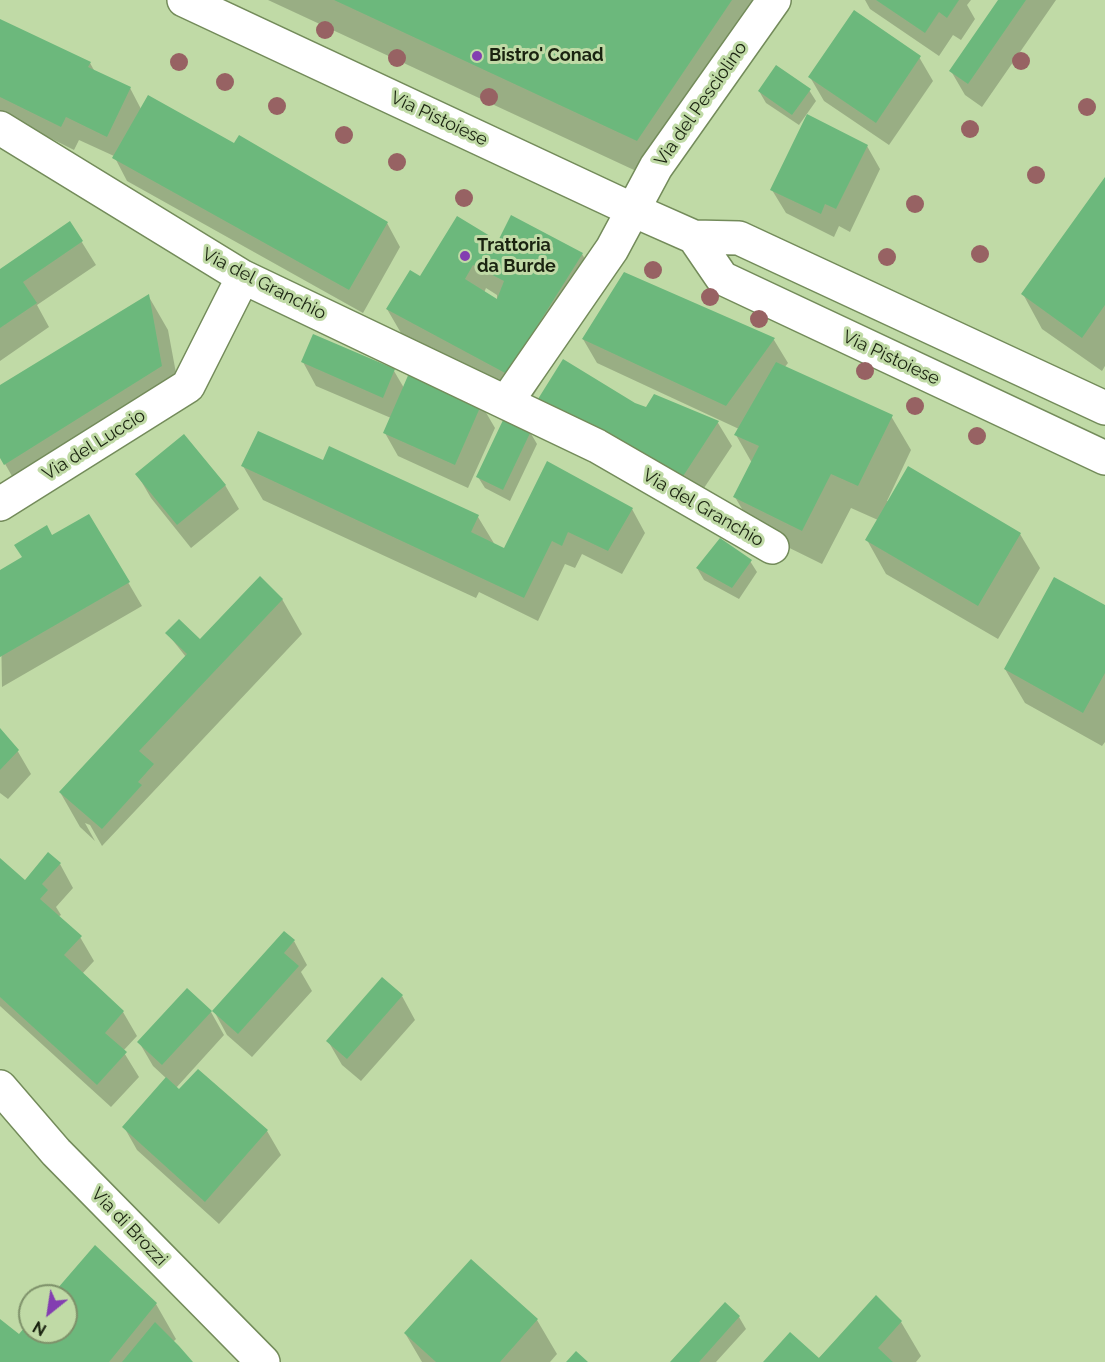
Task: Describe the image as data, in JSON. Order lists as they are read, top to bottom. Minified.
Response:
{"streets":{"street":["Via del Pesciolino","Via Pistoiese","Via del Granchio","Via del Luccio","Via di Brozzi"]},"crossings":[["Via del Pesciolino","Via Pistoiese"],["Via del Granchio","Via del Luccio"]],"places":["Bistro' Conad","Trattoria da Burde"],"north":"bottom left"}
